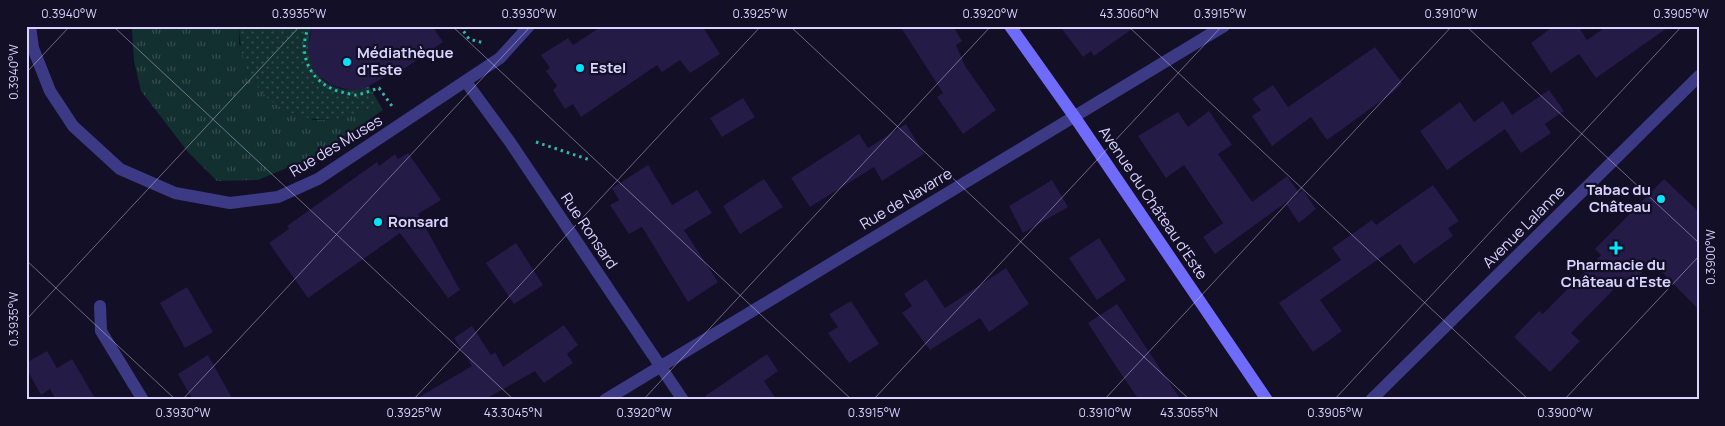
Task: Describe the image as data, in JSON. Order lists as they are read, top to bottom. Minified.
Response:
{"streets":{"street":["Rue des Muses","Rue de Navarre","Avenue du Château d'Este","Avenue Lalanne","Rue Ronsard"]},"crossings":[["Rue des Muses","Rue Ronsard"],["Rue de Navarre","Avenue du Château d'Este"],["Rue de Navarre","Rue Ronsard"]],"places":{"other":["Médiathèque d'Este","Estel","Tabac du Château","Ronsard"],"health":["Pharmacie du Château d'Este"]},"coordinates":["0.3940°W","0.3935°W","0.3930°W","0.3925°W","0.3920°W","43.3060°N","0.3915°W","0.3910°W","0.3905°W","0.3900°W","43.3045°N","43.3055°N"]}
